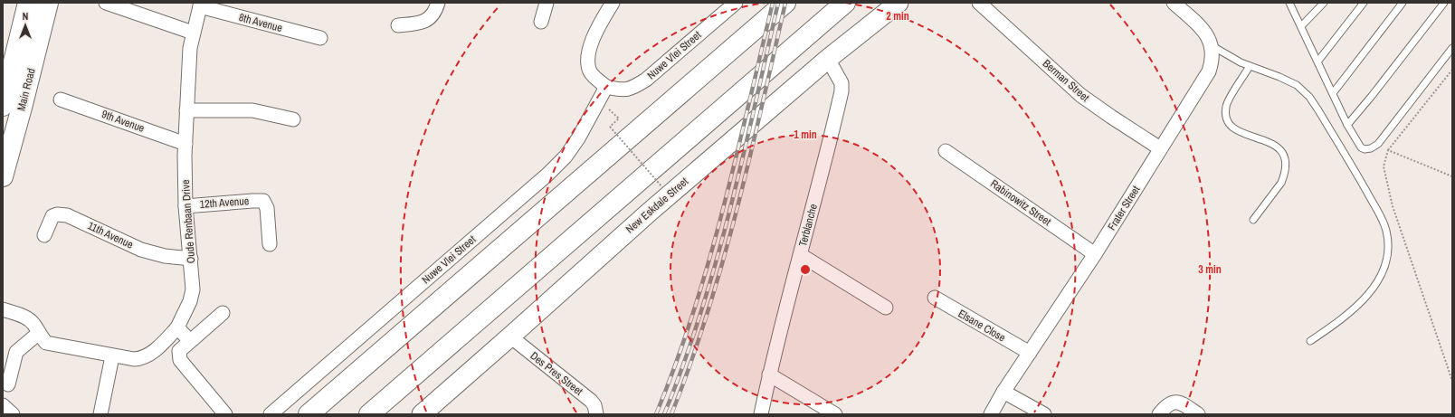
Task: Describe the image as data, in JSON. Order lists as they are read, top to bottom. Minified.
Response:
{"streets":{"main road":["Main Road"],"street":["8th Avenue","Nuwe Vlei Street","Berman Street","9th Avenue","12th Avenue","Rabinowitz Street","New Eskdale Street","Frater Street","Oude Renbaan Drive","Terblanche","11th Avenue","Elsane Close","Des Pres Street"]},"crossings":[["8th Avenue","Oude Renbaan Drive"],["Berman Street","Frater Street"],["9th Avenue","Oude Renbaan Drive"],["12th Avenue","Oude Renbaan Drive"],["Rabinowitz Street","Frater Street"],["New Eskdale Street","Terblanche"],["New Eskdale Street","Des Pres Street"],["Frater Street","Elsane Close"],["Oude Renbaan Drive","11th Avenue"]],"north":"top","rings":["2 min","1 min","3 min"]}
